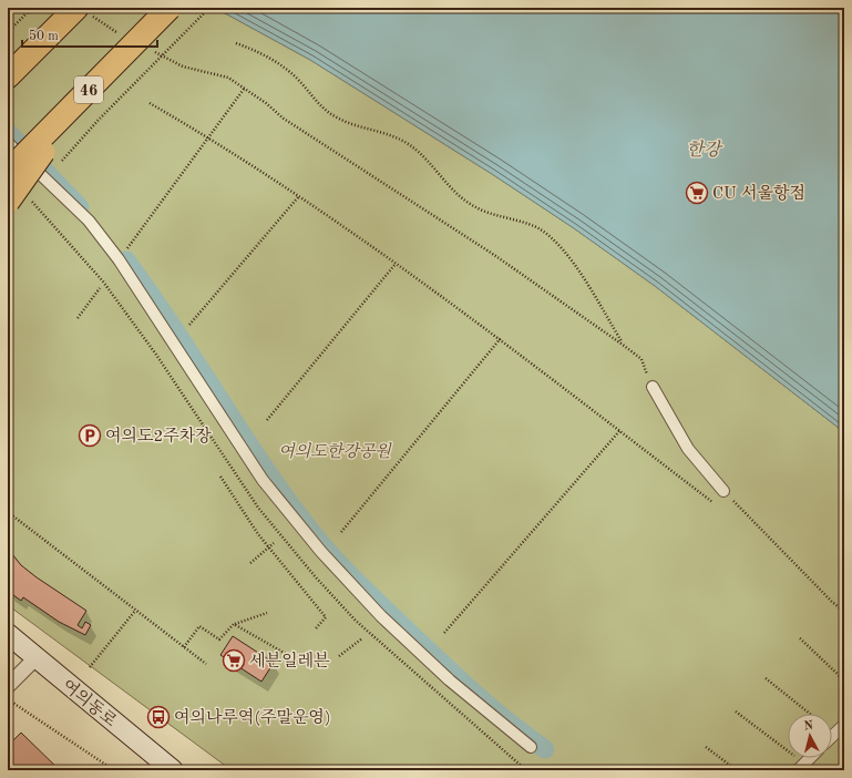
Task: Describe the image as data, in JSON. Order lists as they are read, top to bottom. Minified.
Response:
{"streets":{"main road":["46","여의동로"]},"water":["한강"],"parks":["여의도한강공원"],"places":{"supermarket":["CU 서울항점","세븐일레븐"],"parking":["여의도2주차장"],"bus stop":["여의나루역(주말운영)"]},"scale_bar":"50 m","north":"top"}
